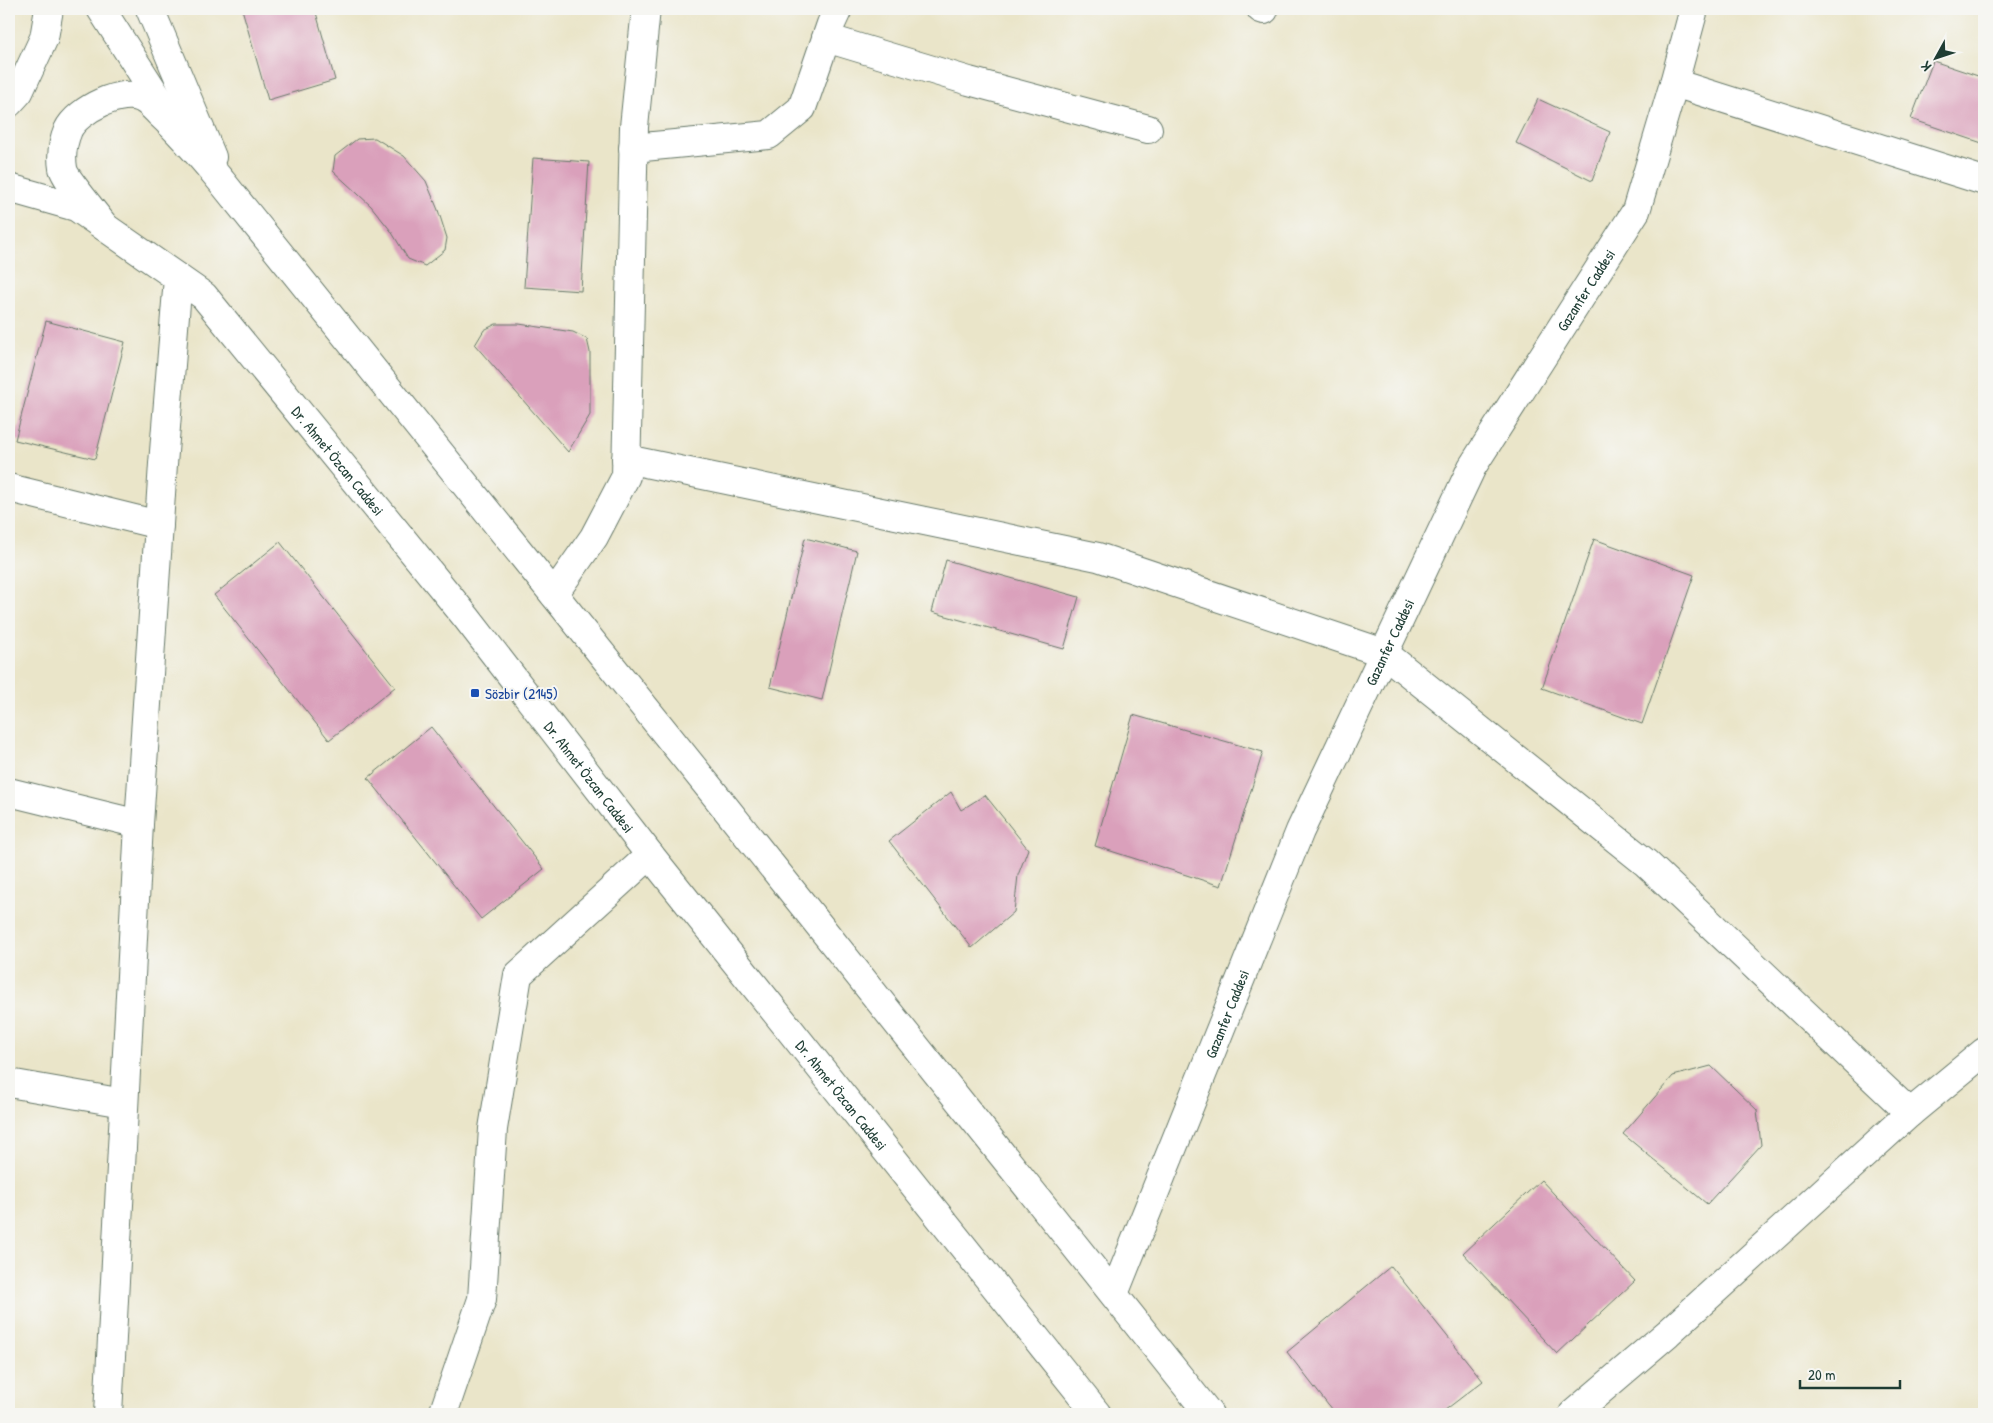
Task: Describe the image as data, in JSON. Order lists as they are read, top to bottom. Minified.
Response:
{"streets":{"street":["Gazanfer Caddesi","Dr. Ahmet Özcan Caddesi"]},"places":{"transit":["Sözbir (2145)"]},"scale_bar":"20 m","north":"bottom left"}
